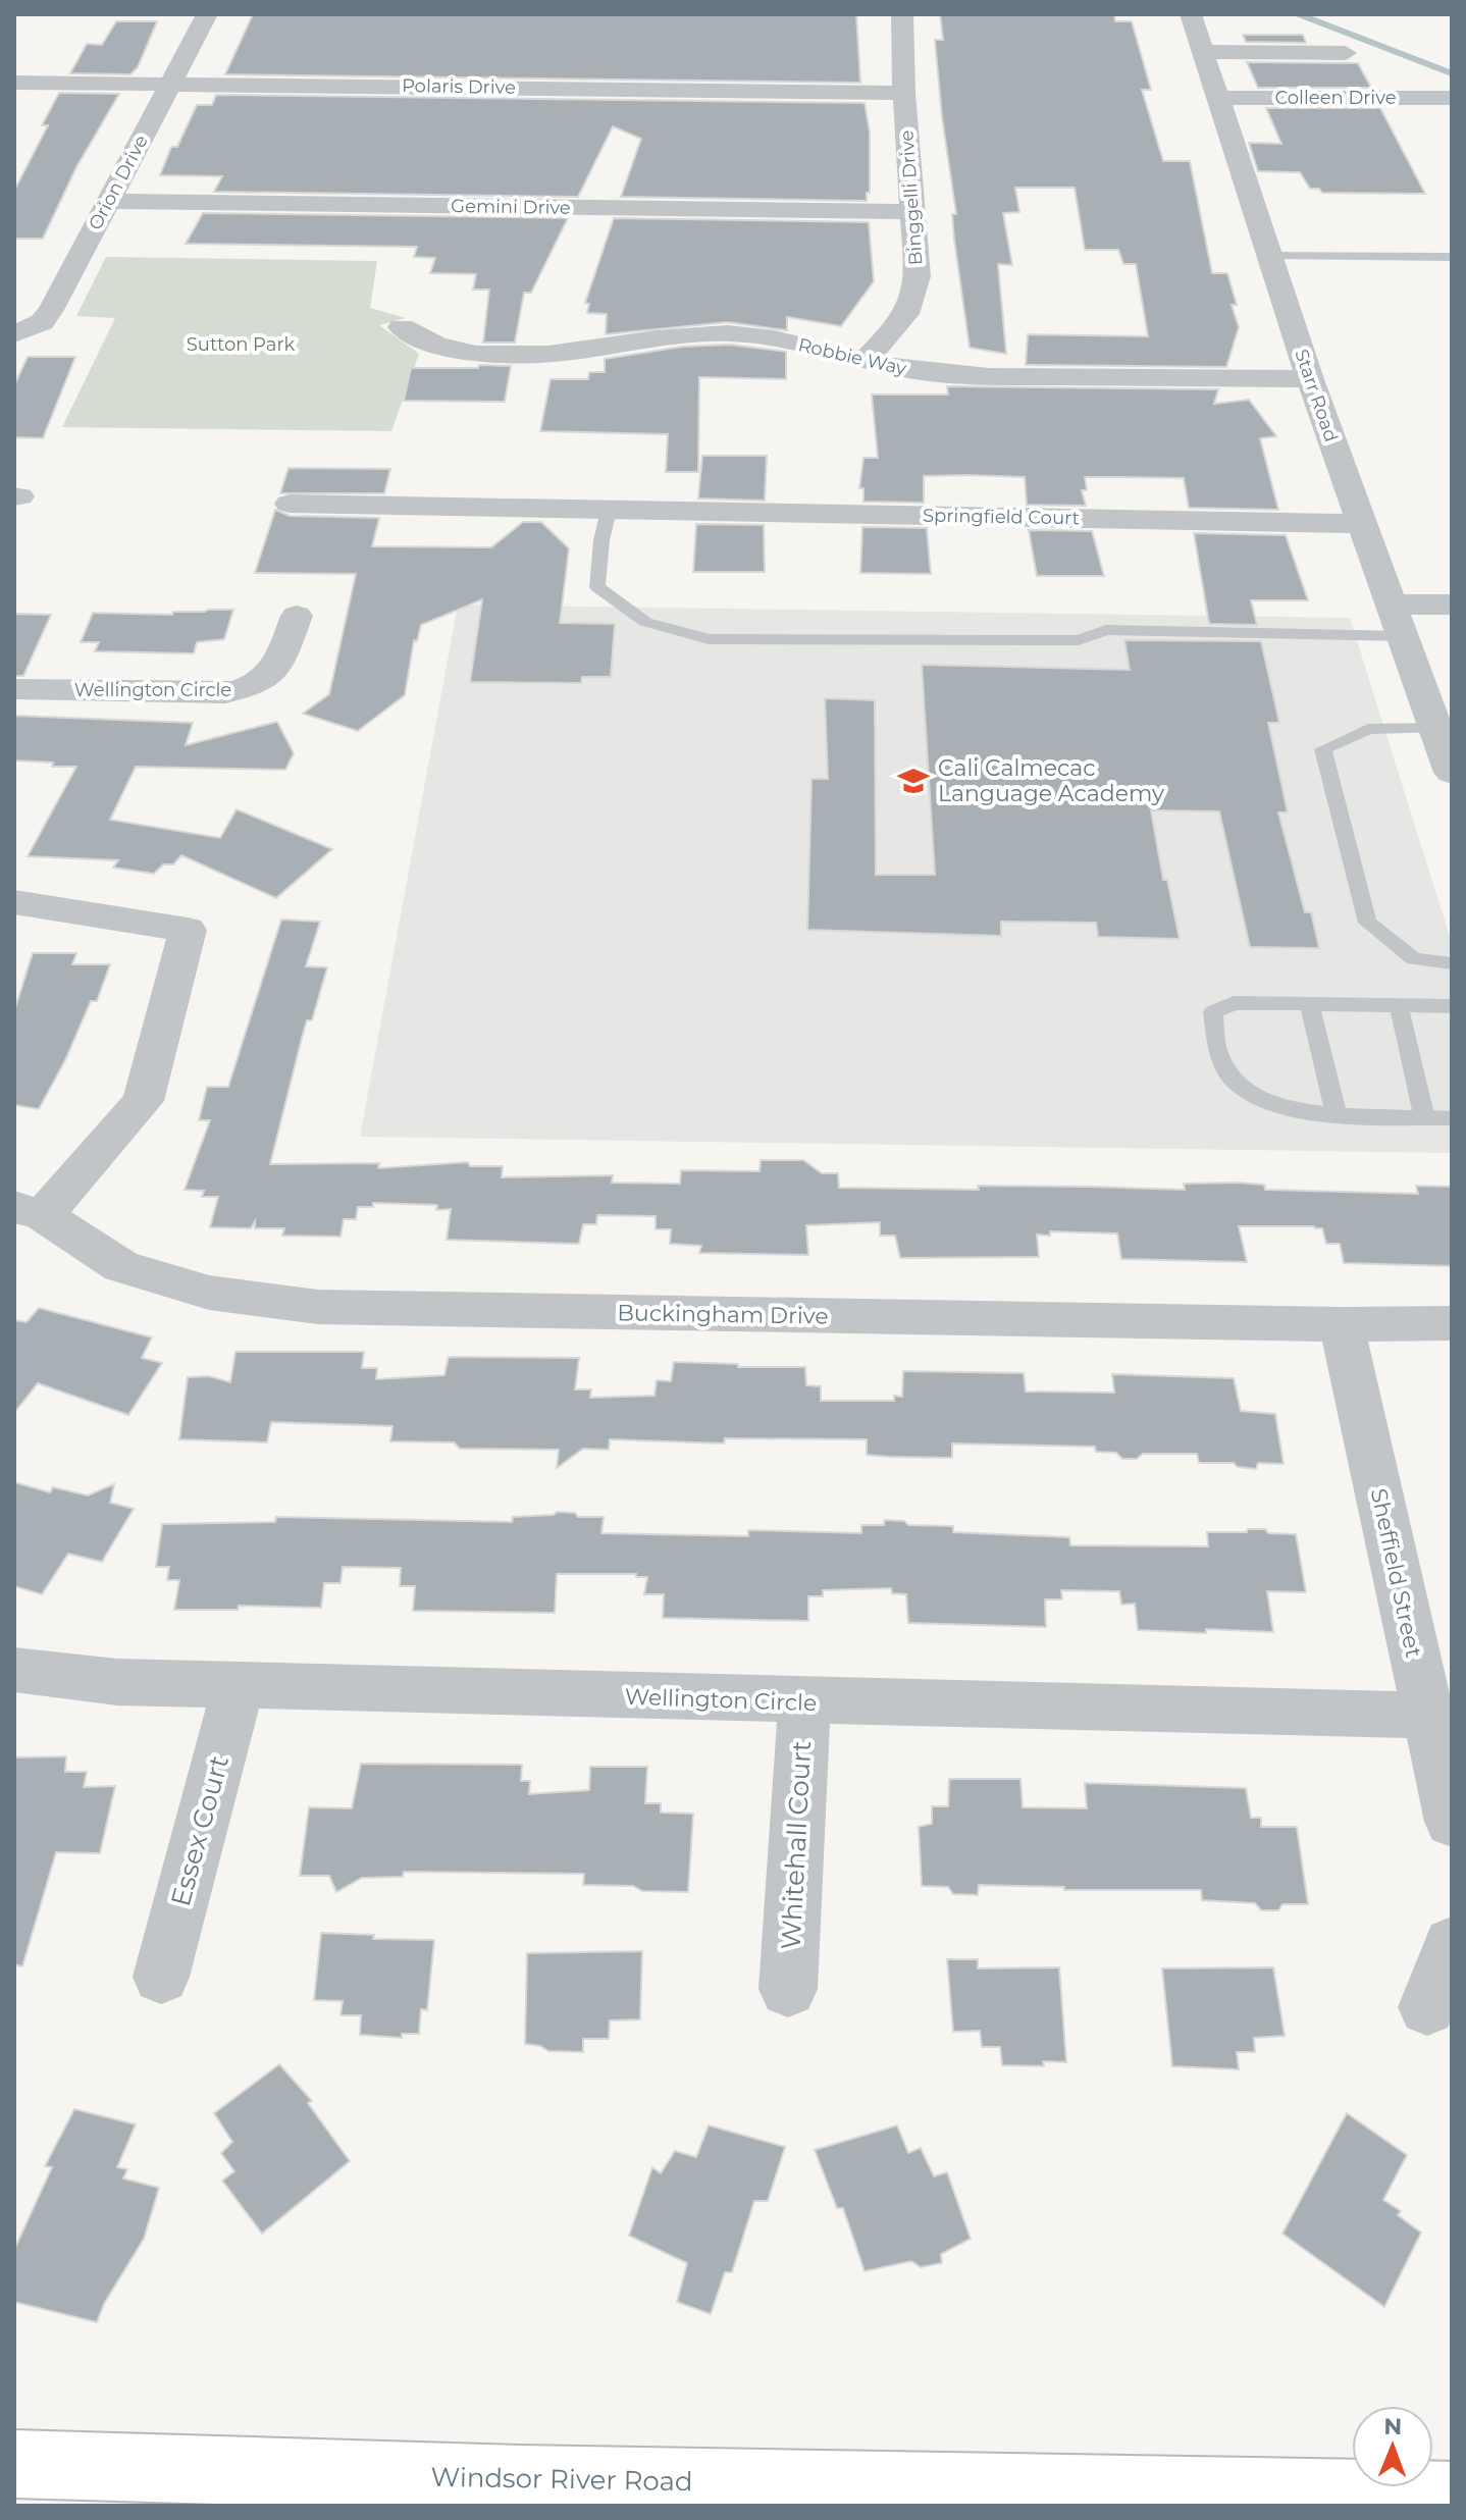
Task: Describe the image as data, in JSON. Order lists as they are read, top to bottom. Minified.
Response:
{"streets":{"main road":["Windsor River Road"],"street":["Polaris Drive","Colleen Drive","Orion Drive","Binggelli Drive","Gemini Drive","Robbie Way","Starr Road","Springfield Court","Wellington Circle","Buckingham Drive","Sheffield Street","Essex Court","Whitehall Court"]},"crossings":[["Polaris Drive","Orion Drive"],["Polaris Drive","Binggelli Drive"],["Colleen Drive","Starr Road"],["Orion Drive","Gemini Drive"],["Binggelli Drive","Gemini Drive"],["Binggelli Drive","Robbie Way"],["Robbie Way","Starr Road"],["Starr Road","Springfield Court"],["Wellington Circle","Sheffield Street"],["Wellington Circle","Essex Court"],["Wellington Circle","Whitehall Court"],["Buckingham Drive","Sheffield Street"]],"parks":["Sutton Park"],"places":{"school or university":["Cali Calmecac Language Academy"]},"north":"top"}
